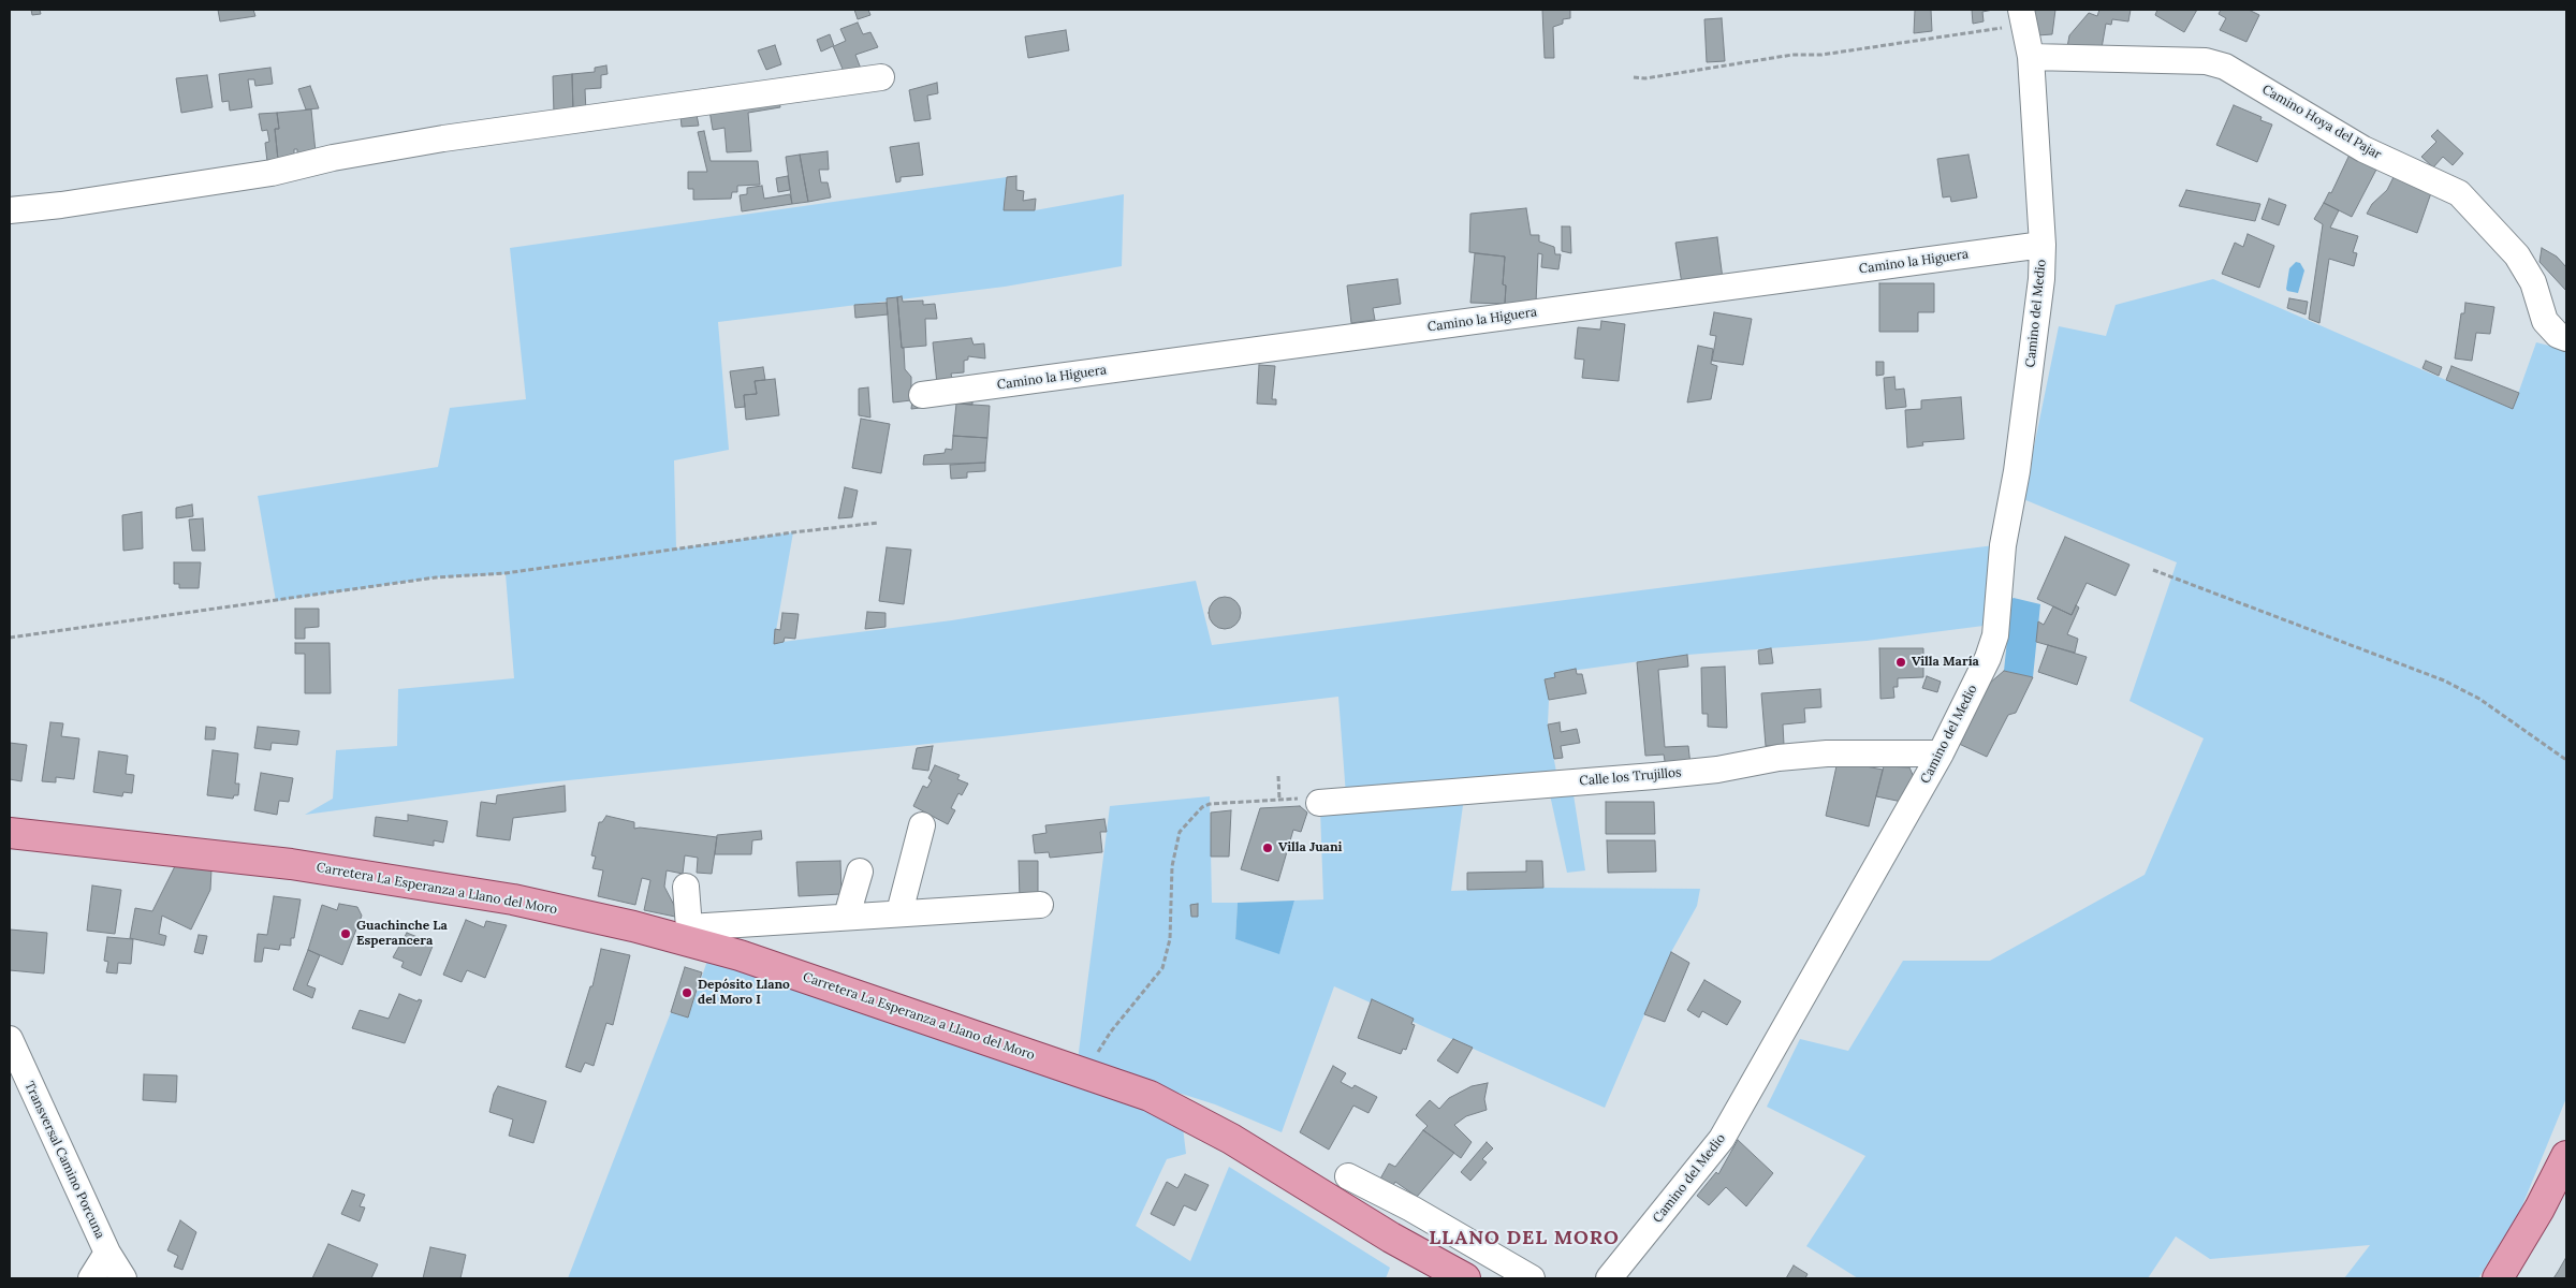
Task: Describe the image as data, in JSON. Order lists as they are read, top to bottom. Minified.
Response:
{"streets":{"main road":["Carretera La Esperanza a Llano del Moro"],"street":["Camino Hoya del Pajar","Camino la Higuera","Camino del Medio","Calle los Trujillos","Transversal Camino Porcuna"]},"crossings":[["Camino Hoya del Pajar","Camino del Medio"],["Camino la Higuera","Camino del Medio"],["Camino del Medio","Calle los Trujillos"]],"districts":["LLANO DEL MORO"],"places":["Villa María","Villa Juani","Guachinche La Esperancera","Depósito Llano del Moro I"]}
